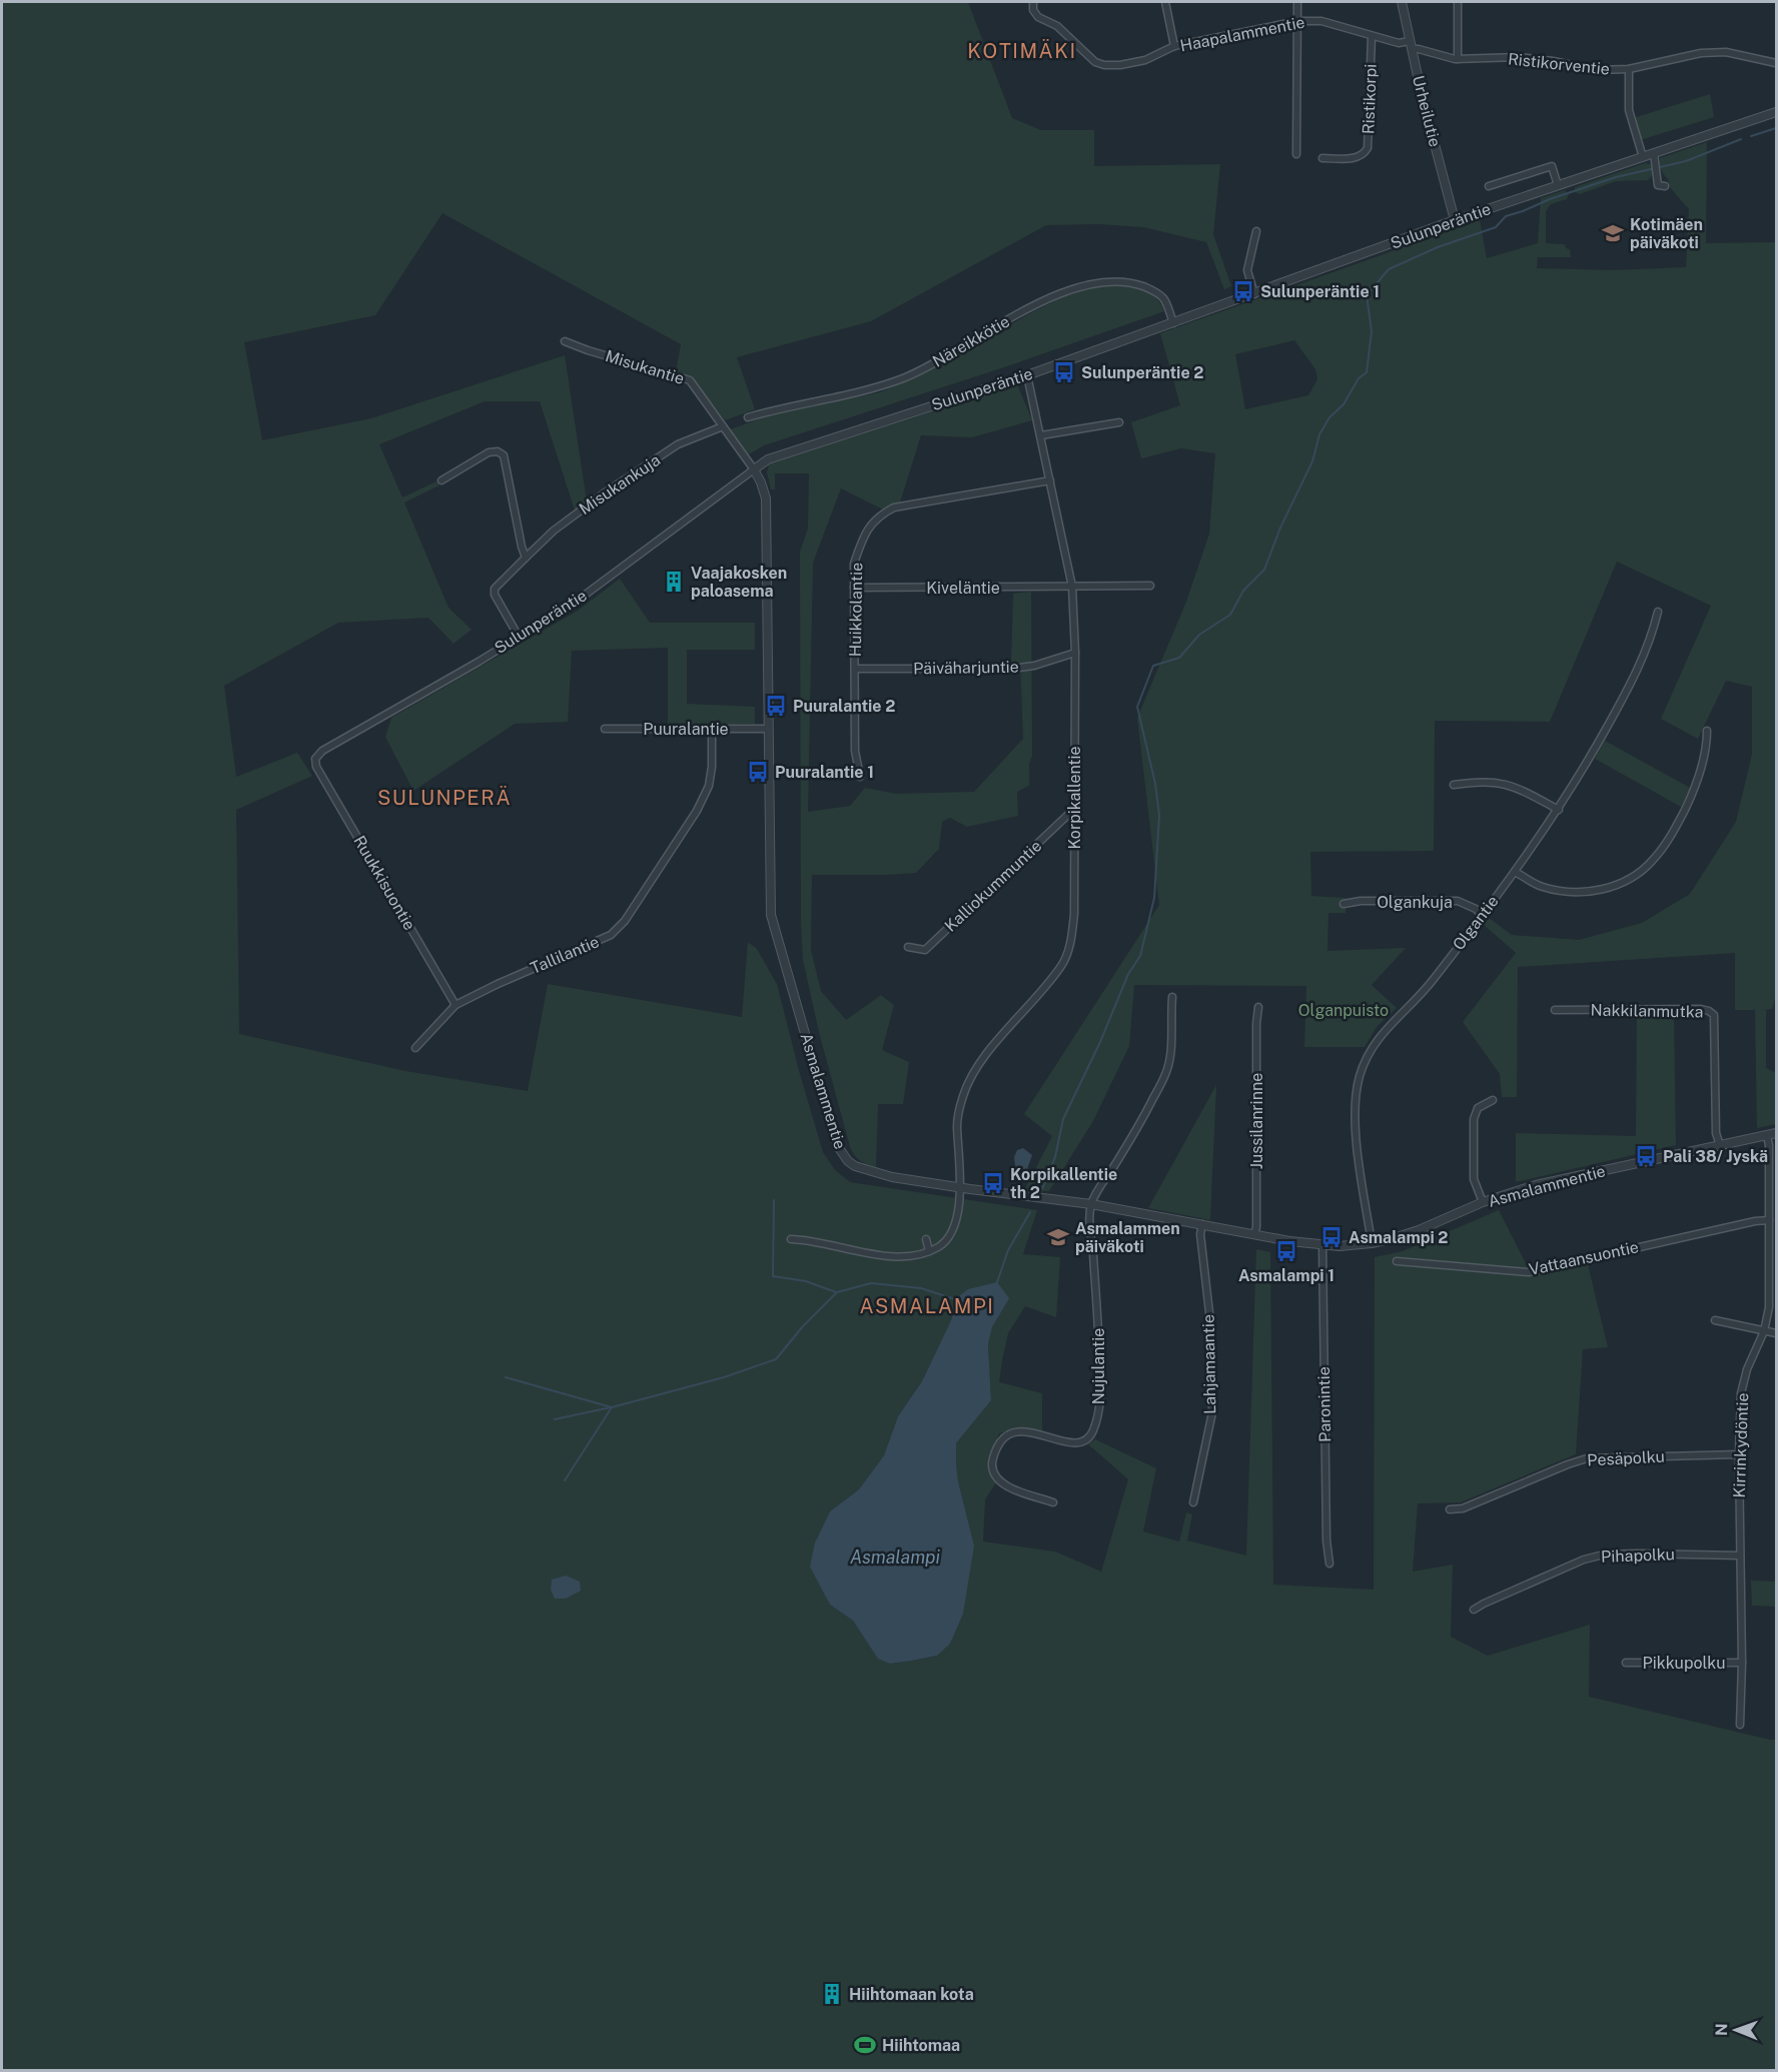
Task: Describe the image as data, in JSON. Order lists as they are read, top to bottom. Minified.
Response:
{"streets":{"street":["Haapalammentie","Ristikorventie","Ristikorpi","Urheilutie","Sulunperäntie","Näreikkötie","Misukantie","Misukankuja","Kiveläntie","Huikkolantie","Päiväharjuntie","Puuralantie","Korpikallentie","Ruukkisuontie","Kalliokummuntie","Olgankuja","Olgantie","Tallilantie","Nakkilanmutka","Asmalammentie","Jussilanrinne","Vattaansuontie","Lahjamaantie","Nujulantie","Paronintie","Kirrinkydöntie","Pesäpolku","Pihapolku","Pikkupolku"]},"crossings":[["Haapalammentie","Ristikorventie"],["Haapalammentie","Ristikorpi"],["Haapalammentie","Urheilutie"],["Ristikorventie","Urheilutie"],["Urheilutie","Sulunperäntie"],["Sulunperäntie","Näreikkötie"],["Sulunperäntie","Misukantie"],["Sulunperäntie","Misukankuja"],["Sulunperäntie","Korpikallentie"],["Sulunperäntie","Ruukkisuontie"],["Sulunperäntie","Asmalammentie"],["Misukantie","Misukankuja"],["Misukantie","Asmalammentie"],["Kiveläntie","Huikkolantie"],["Kiveläntie","Korpikallentie"],["Huikkolantie","Päiväharjuntie"],["Huikkolantie","Korpikallentie"],["Päiväharjuntie","Korpikallentie"],["Puuralantie","Tallilantie"],["Puuralantie","Asmalammentie"],["Korpikallentie","Kalliokummuntie"],["Korpikallentie","Asmalammentie"],["Ruukkisuontie","Tallilantie"],["Olgankuja","Olgantie"],["Olgantie","Asmalammentie"],["Nakkilanmutka","Asmalammentie"],["Asmalammentie","Jussilanrinne"],["Asmalammentie","Lahjamaantie"],["Asmalammentie","Nujulantie"],["Asmalammentie","Paronintie"],["Asmalammentie","Kirrinkydöntie"],["Vattaansuontie","Kirrinkydöntie"],["Kirrinkydöntie","Pesäpolku"],["Kirrinkydöntie","Pihapolku"],["Kirrinkydöntie","Pikkupolku"]],"districts":["KOTIMÄKI","SULUNPERÄ","ASMALAMPI"],"water":["Asmalampi"],"parks":["Olganpuisto"],"places":{"school or university":["Kotimäen päiväkoti","Asmalammen päiväkoti"],"bus stop":["Sulunperäntie 1","Sulunperäntie 2","Puuralantie 2","Puuralantie 1","Pali 38/ Jyskä","Korpikallentie th 2","Asmalampi 2","Asmalampi 1"],"building":["Vaajakosken paloasema","Hiihtomaan kota"],"sports":["Hiihtomaa"]},"north":"left"}
